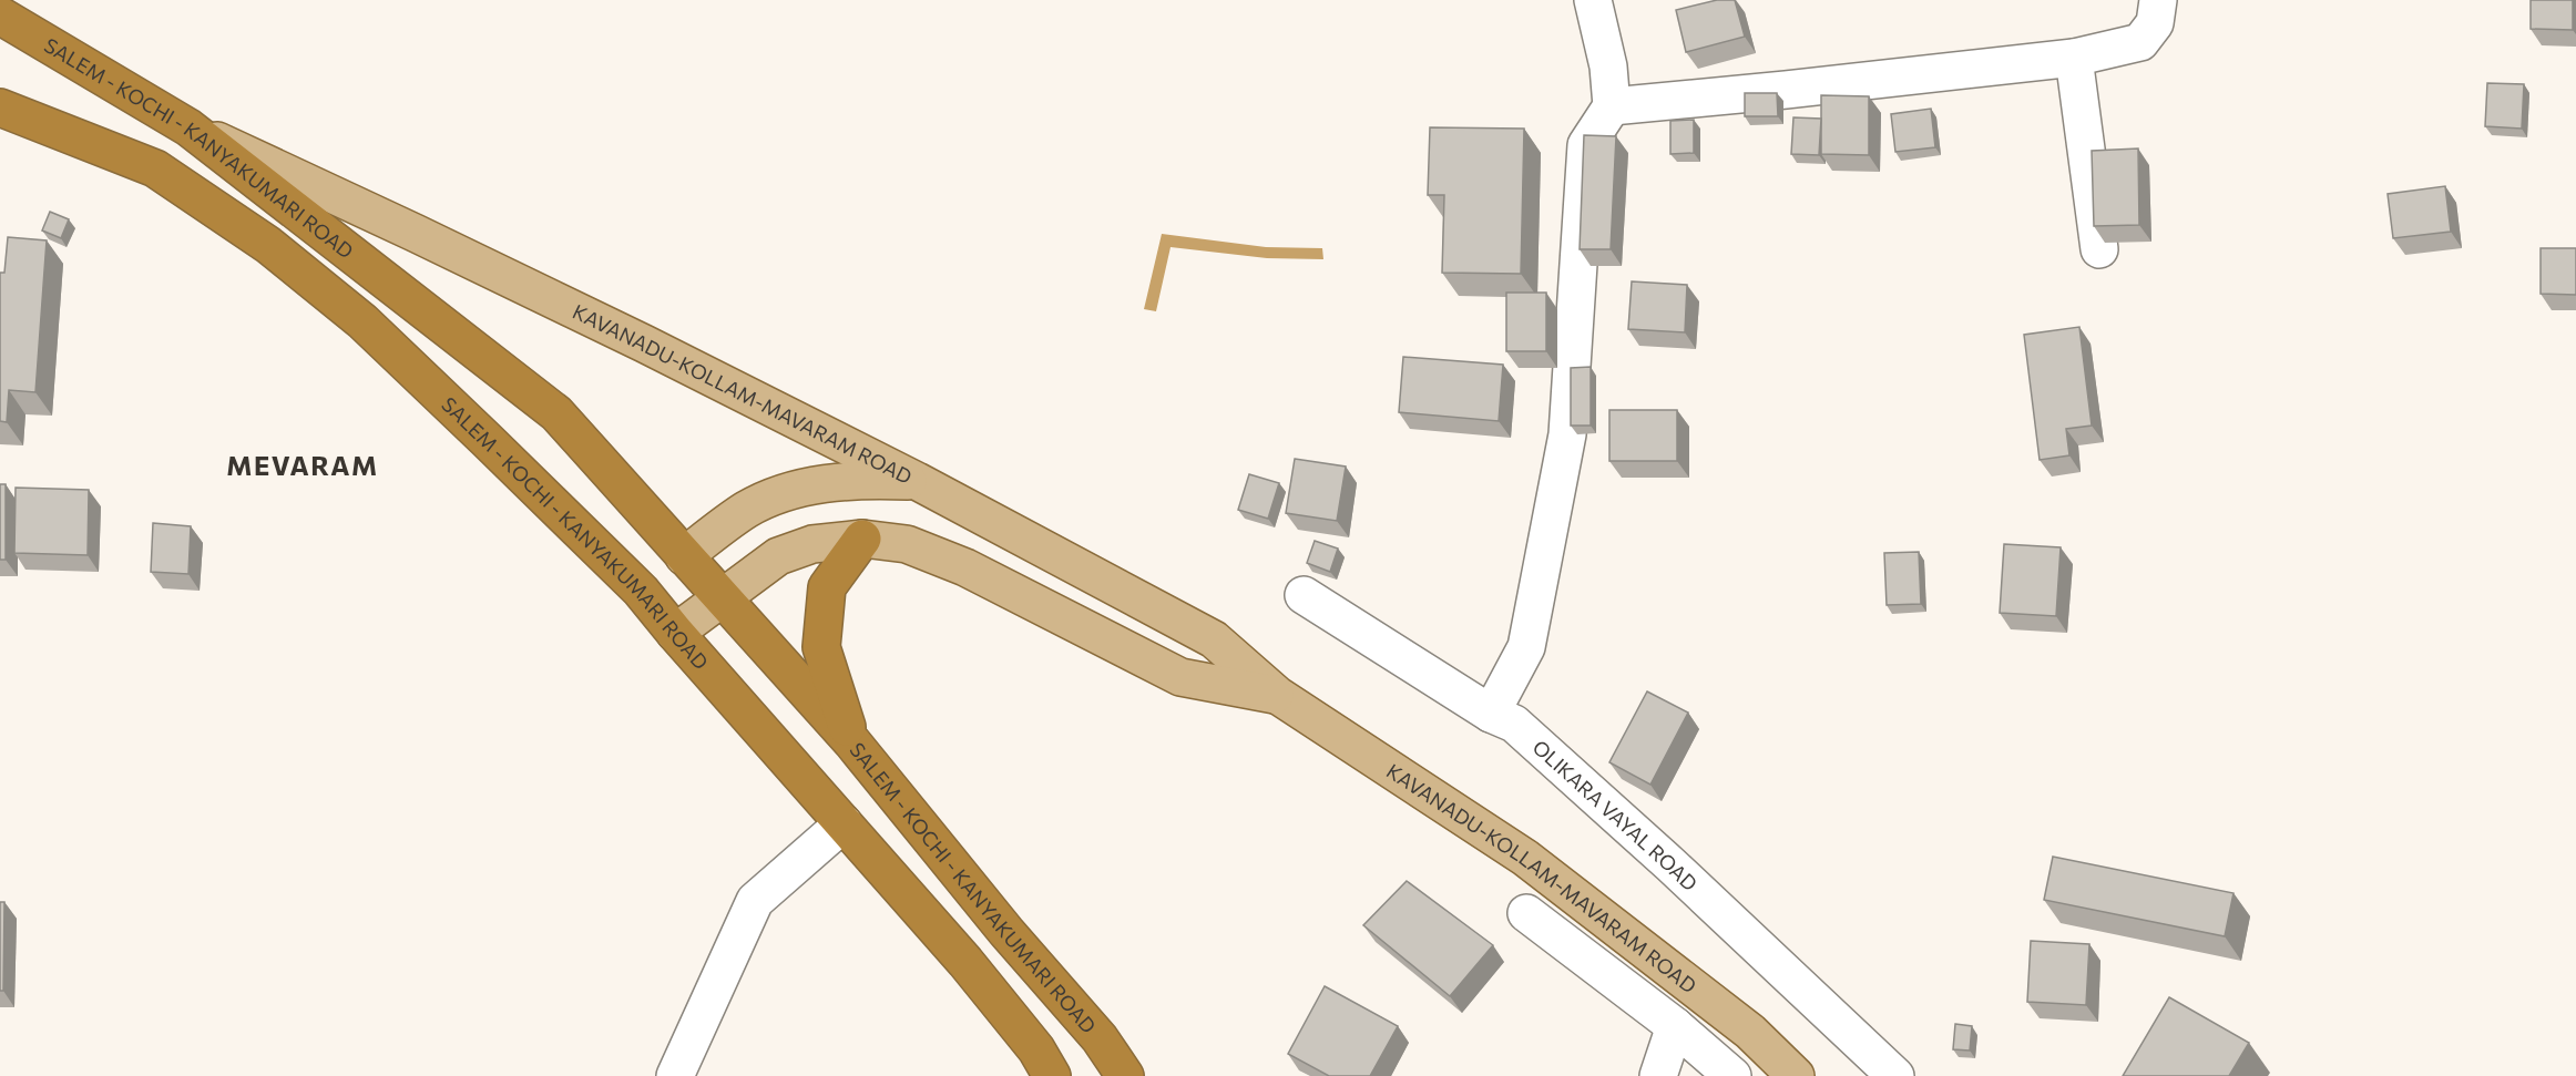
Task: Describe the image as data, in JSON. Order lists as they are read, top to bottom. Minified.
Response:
{"streets":{"highway":["SALEM - KOCHI - KANYAKUMARI ROAD"],"main road":["KAVANADU-KOLLAM-MAVARAM ROAD"],"street":["OLIKARA VAYAL ROAD"]},"crossings":[["SALEM - KOCHI - KANYAKUMARI ROAD","KAVANADU-KOLLAM-MAVARAM ROAD"]],"districts":["MEVARAM"]}
